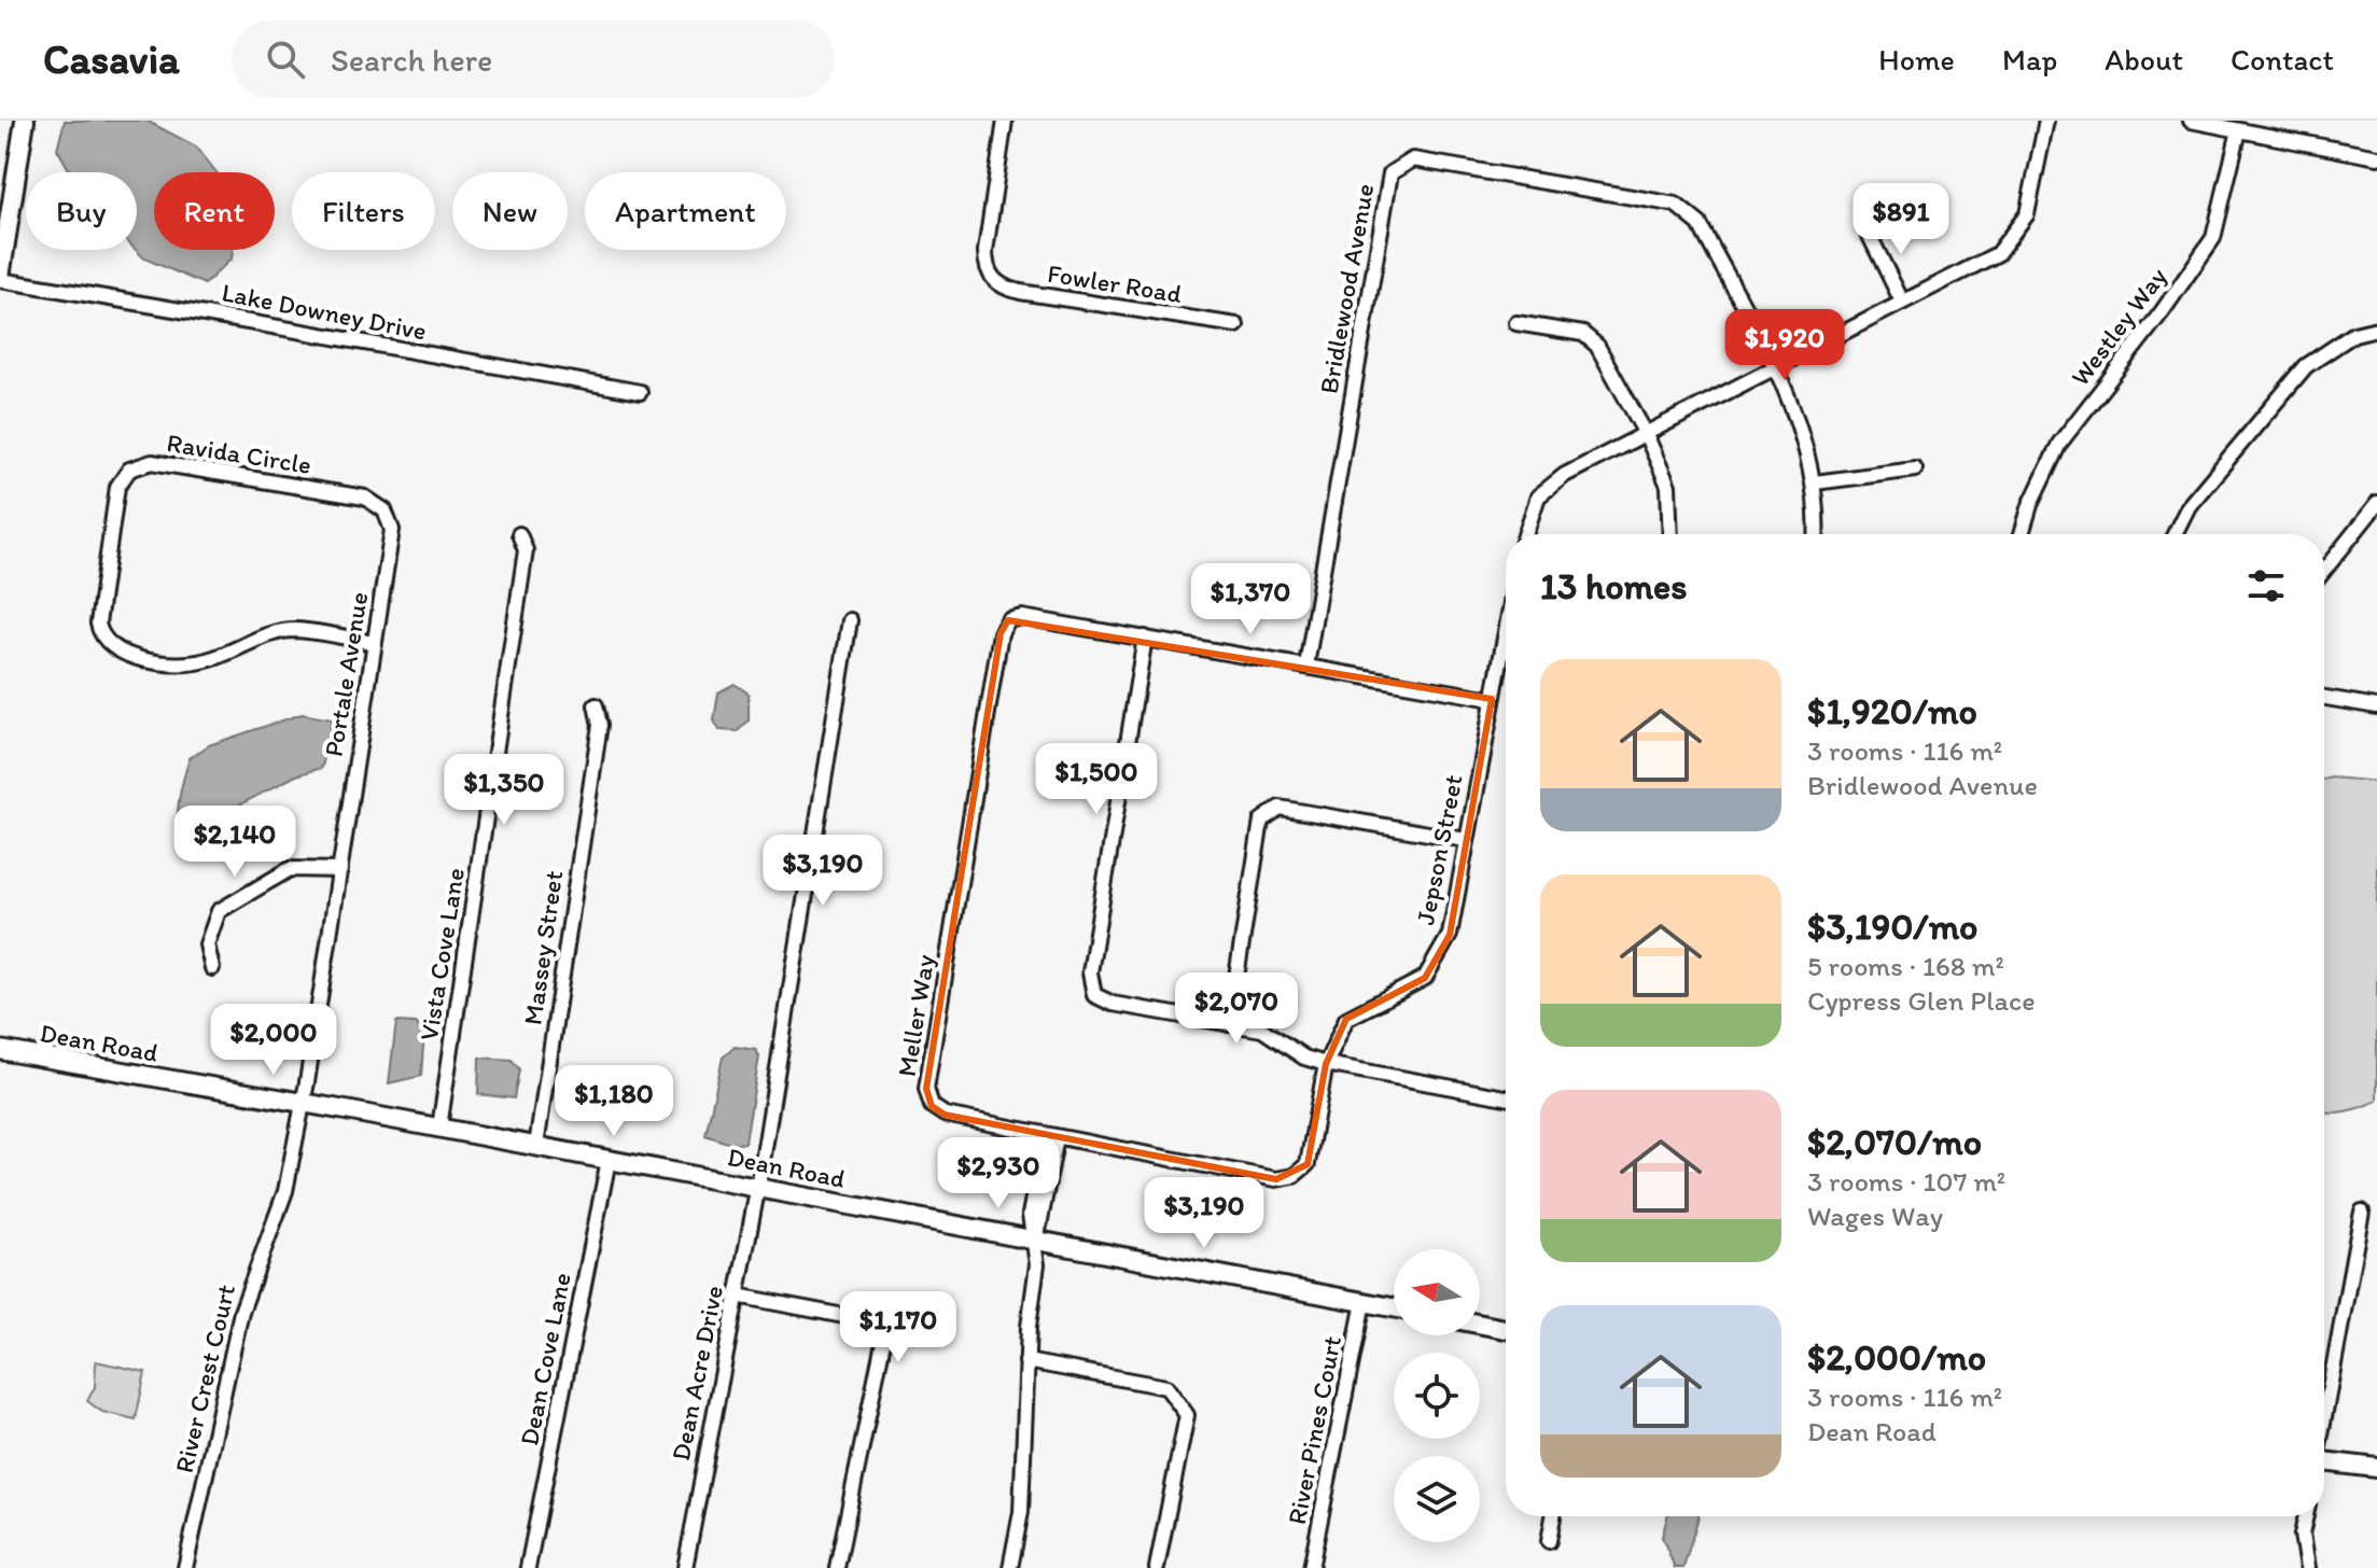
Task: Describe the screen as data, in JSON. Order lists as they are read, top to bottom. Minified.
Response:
{"streets":{"main road":["Dean Road"],"street":["Fowler Road","Bridlewood Avenue","Lake Downey Drive","Westley Way","Ravida Circle","Portale Avenue","Jepson Street","Massey Street","Vista Cove Lane","Meller Way","Dean Cove Lane","Dean Acre Drive","River Crest Court","River Pines Court"]},"crossings":[["Ravida Circle","Portale Avenue"],["Portale Avenue","Dean Road"],["Portale Avenue","River Crest Court"],["Jepson Street","Meller Way"],["Massey Street","Dean Road"],["Vista Cove Lane","Dean Road"],["Dean Road","Dean Cove Lane"],["Dean Road","Dean Acre Drive"],["Dean Road","River Crest Court"],["Dean Road","River Pines Court"]],"north":"left","page":{"header":"Casavia","search":"Search here","nav":["Home","Map","About","Contact"],"chip":["Buy","Rent","Filters","New","Apartment"],"price":["$891","$1,920","$1,370","$1,500","$1,350","$2,140","$3,190","$2,070","$2,000","$1,180","$2,930","$3,190","$1,170"],"heading":"13 homes","list":[{"name":"$1,920/mo","note":"3 rooms · 116 m² · Bridlewood Avenue"},{"name":"$3,190/mo","note":"5 rooms · 168 m² · Cypress Glen Place"},{"name":"$2,070/mo","note":"3 rooms · 107 m² · Wages Way"},{"name":"$2,000/mo","note":"3 rooms · 116 m² · Dean Road"}]}}
